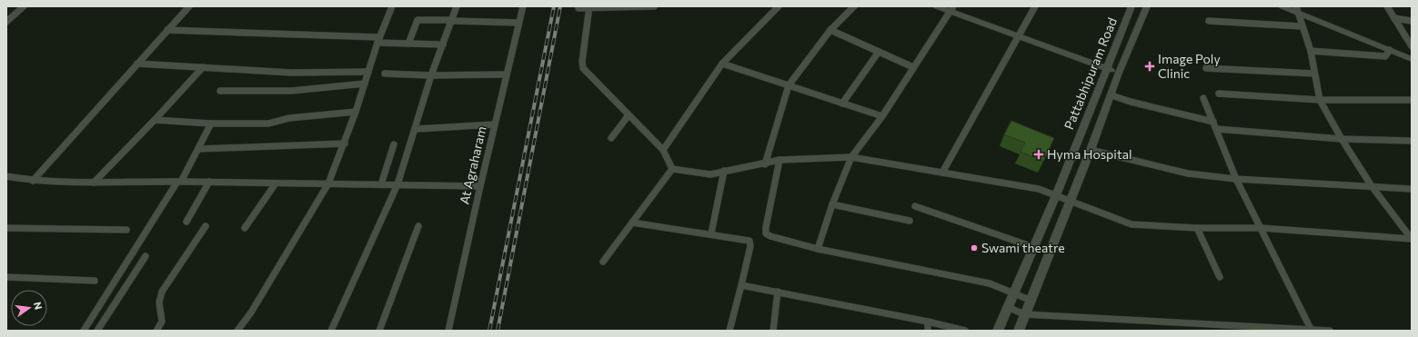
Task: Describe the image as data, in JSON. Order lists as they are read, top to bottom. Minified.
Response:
{"streets":{"street":["Pattabhipuram Road","At Agraharam"]},"places":{"health":["Image Poly Clinic","Hyma Hospital"],"other":["Swami theatre"]},"north":"right"}
